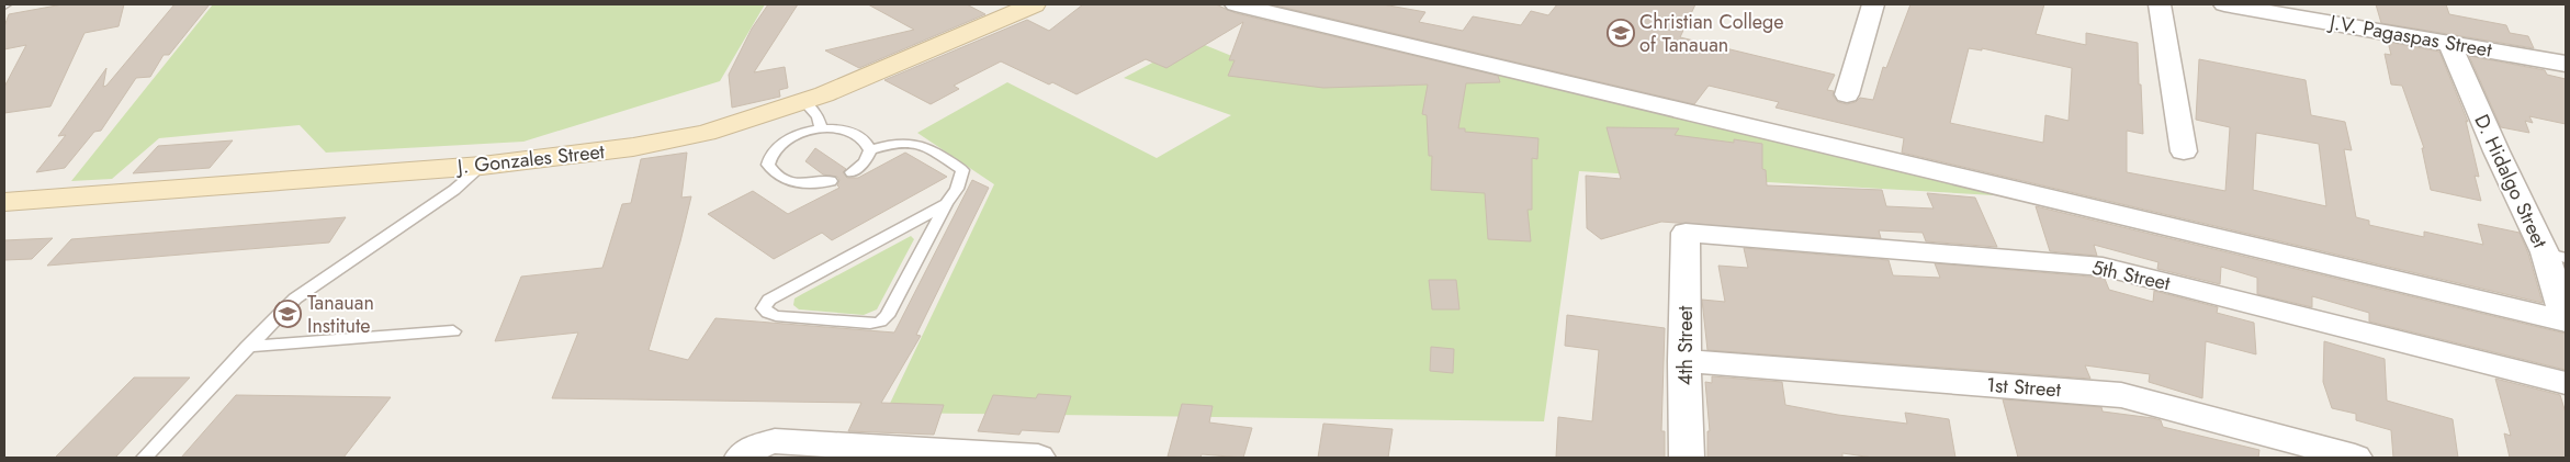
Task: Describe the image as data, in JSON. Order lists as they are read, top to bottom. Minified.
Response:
{"streets":{"main road":["J. Gonzales Street"],"street":["J.V. Pagaspas Street","D. Hidalgo Street","5th Street","4th Street","1st Street"]},"crossings":[["J.V. Pagaspas Street","D. Hidalgo Street"],["5th Street","4th Street"],["4th Street","1st Street"]],"places":{"school or university":["Christian College of Tanauan","Tanauan Institute"]}}
